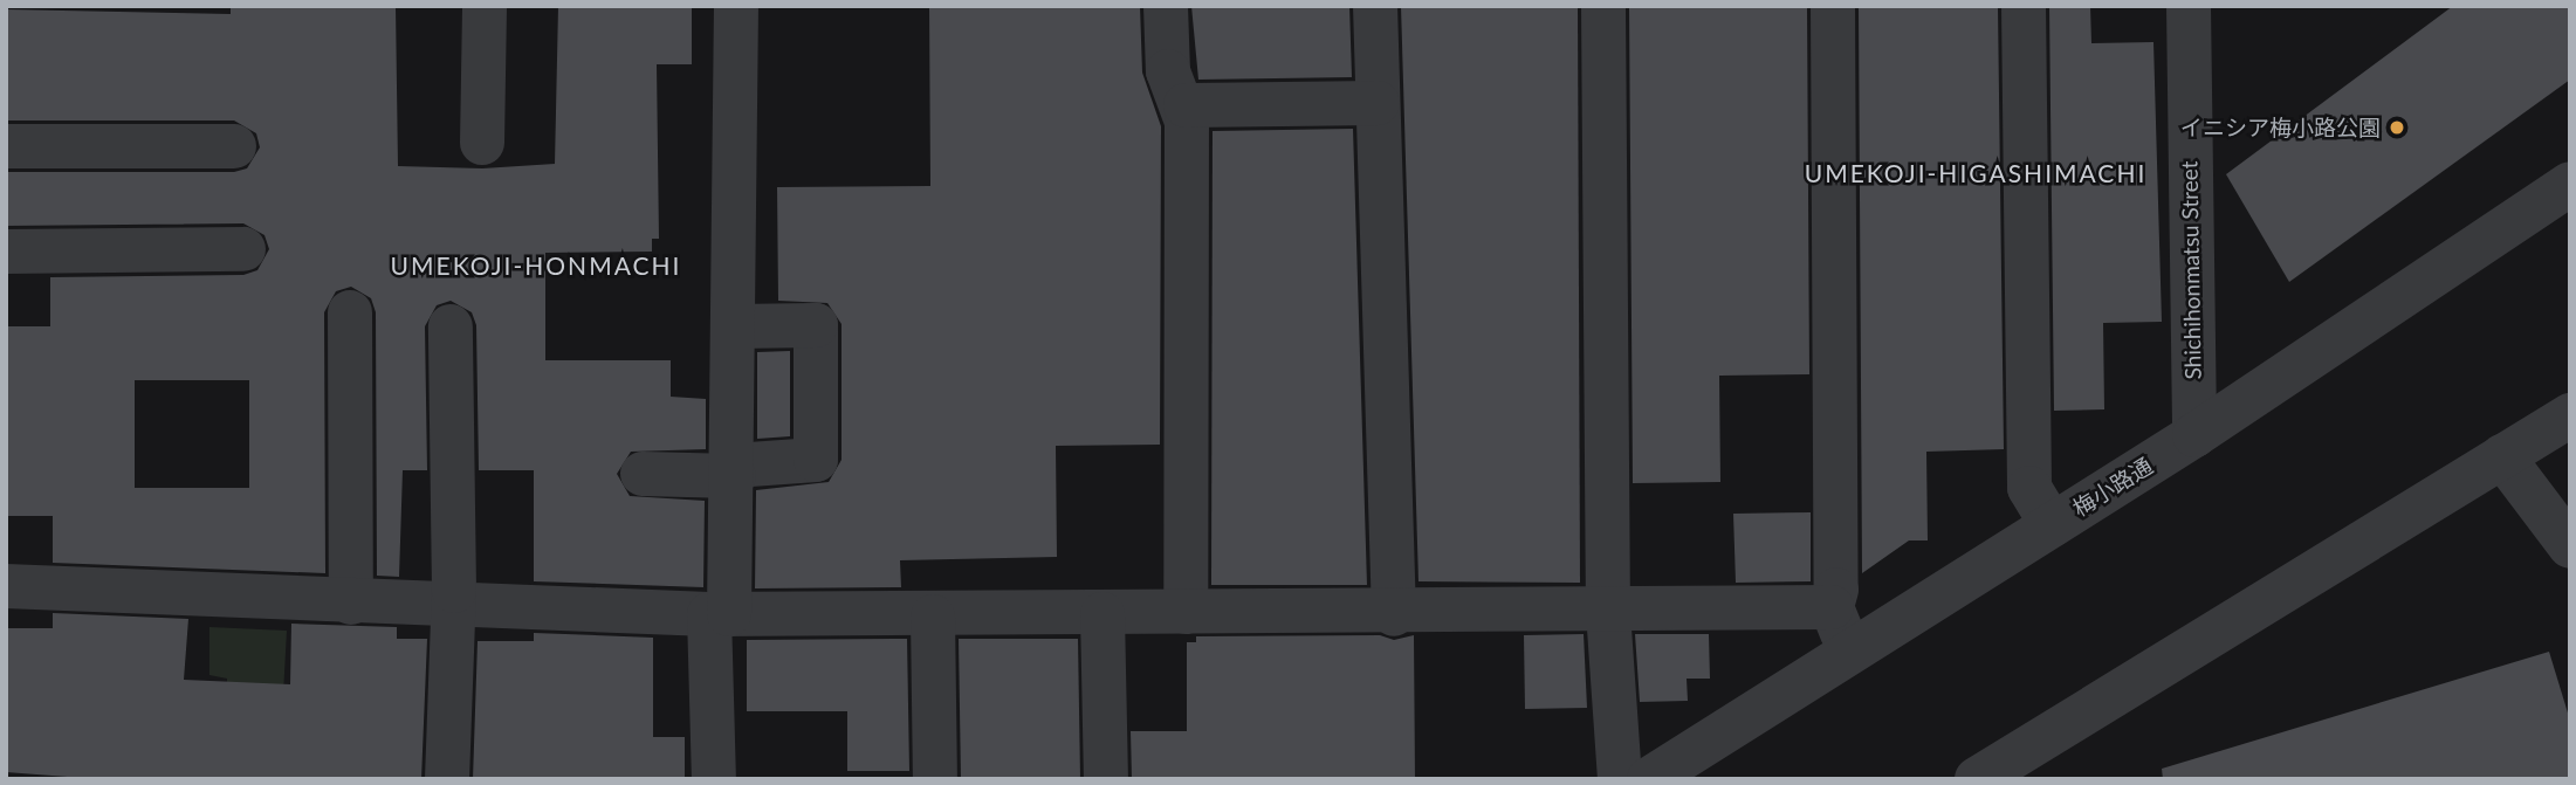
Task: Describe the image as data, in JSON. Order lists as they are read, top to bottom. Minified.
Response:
{"streets":{"street":["Shichihonmatsu Street","梅小路通"]},"crossings":[["Shichihonmatsu Street","梅小路通"]],"districts":["UMEKOJI-HIGASHIMACHI","UMEKOJI-HONMACHI"],"places":["イニシア梅小路公園"]}
